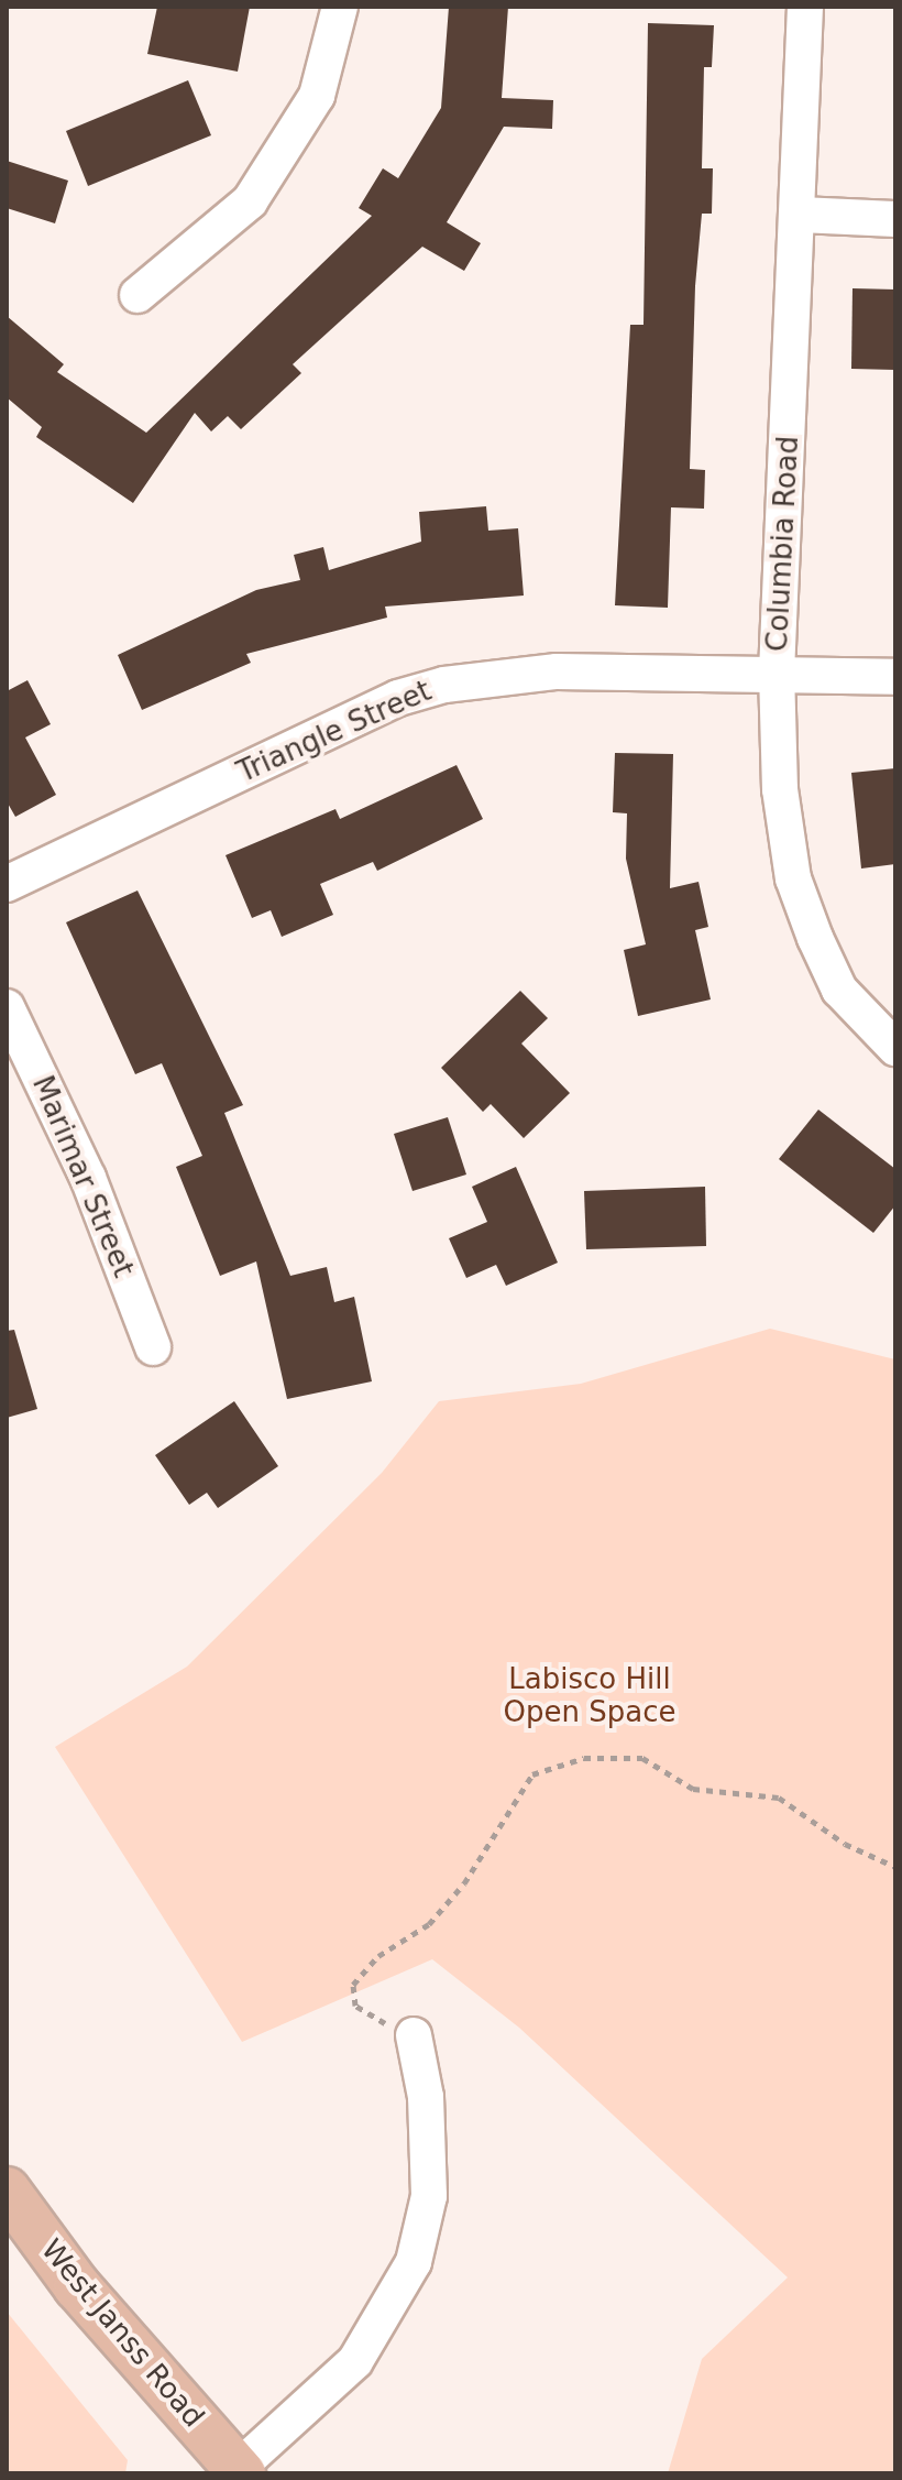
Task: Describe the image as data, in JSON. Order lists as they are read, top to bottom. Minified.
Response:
{"streets":{"main road":["West Janss Road"],"street":["Columbia Road","Triangle Street","Marimar Street"]},"crossings":[["Columbia Road","Triangle Street"]],"parks":["Labisco Hill Open Space"]}
